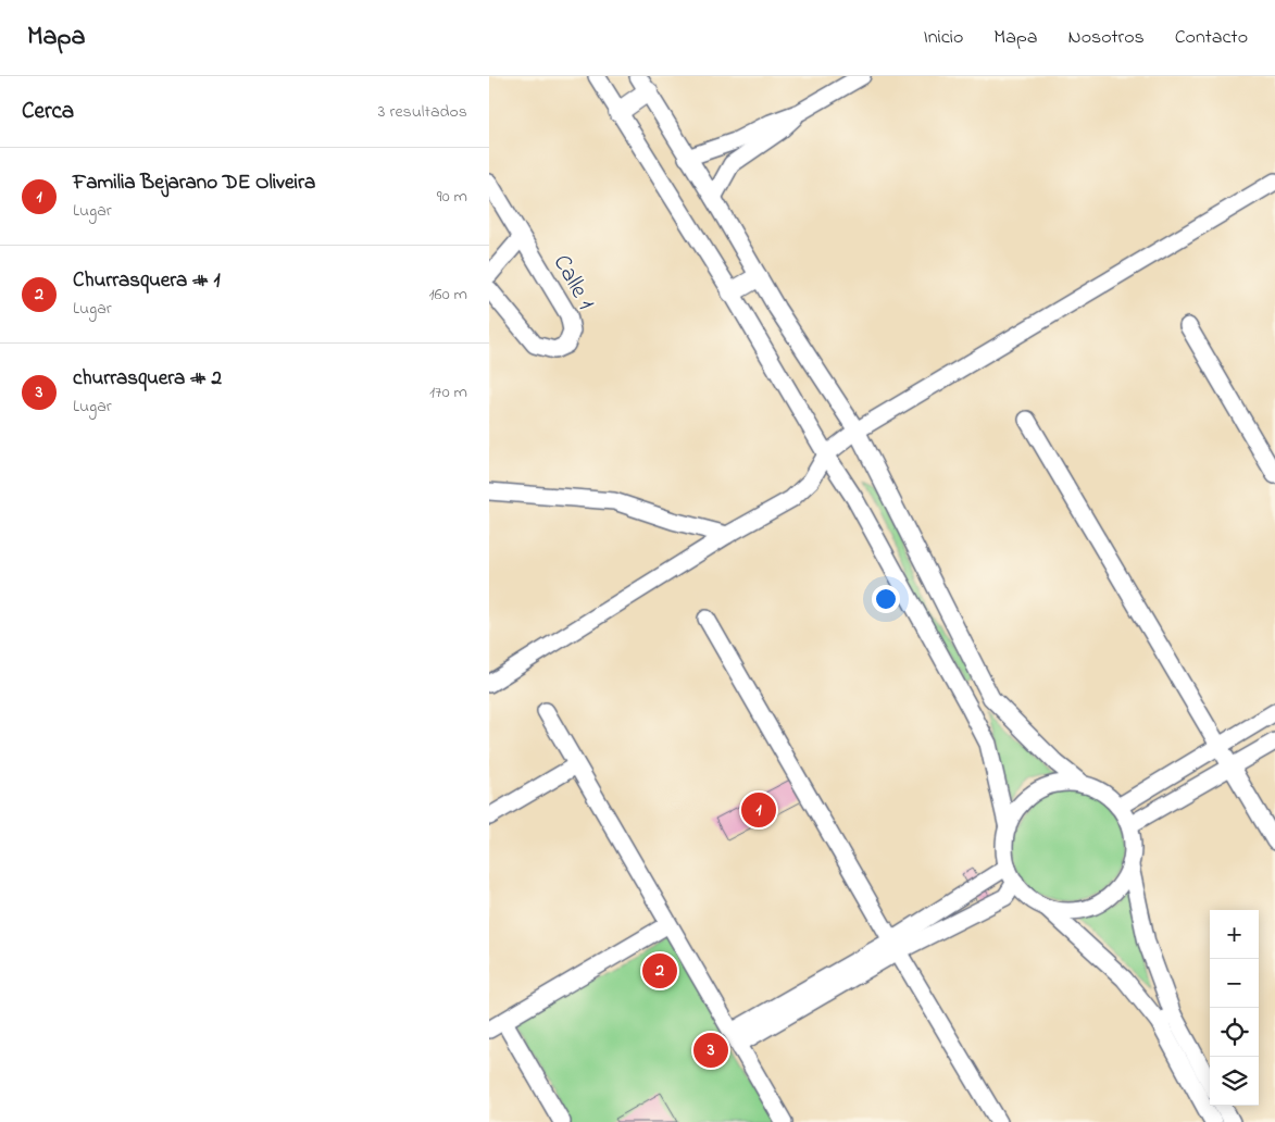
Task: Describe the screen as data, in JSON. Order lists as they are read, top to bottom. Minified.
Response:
{"streets":{"street":["Calle 1"]},"page":{"header":"Mapa","nav":["Inicio","Mapa","Nosotros","Contacto"],"heading":["Cerca","3 resultados"],"list":[{"mark":"1","name":"Familia Bejarano DE Oliveira","note":"Lugar","value":"90 m"},{"mark":"2","name":"Churrasquera # 1","note":"Lugar","value":"160 m"},{"mark":"3","name":"churrasquera # 2","note":"Lugar","value":"170 m"}],"pins":["1","2","3"],"map_buttons":["+","−"]}}
